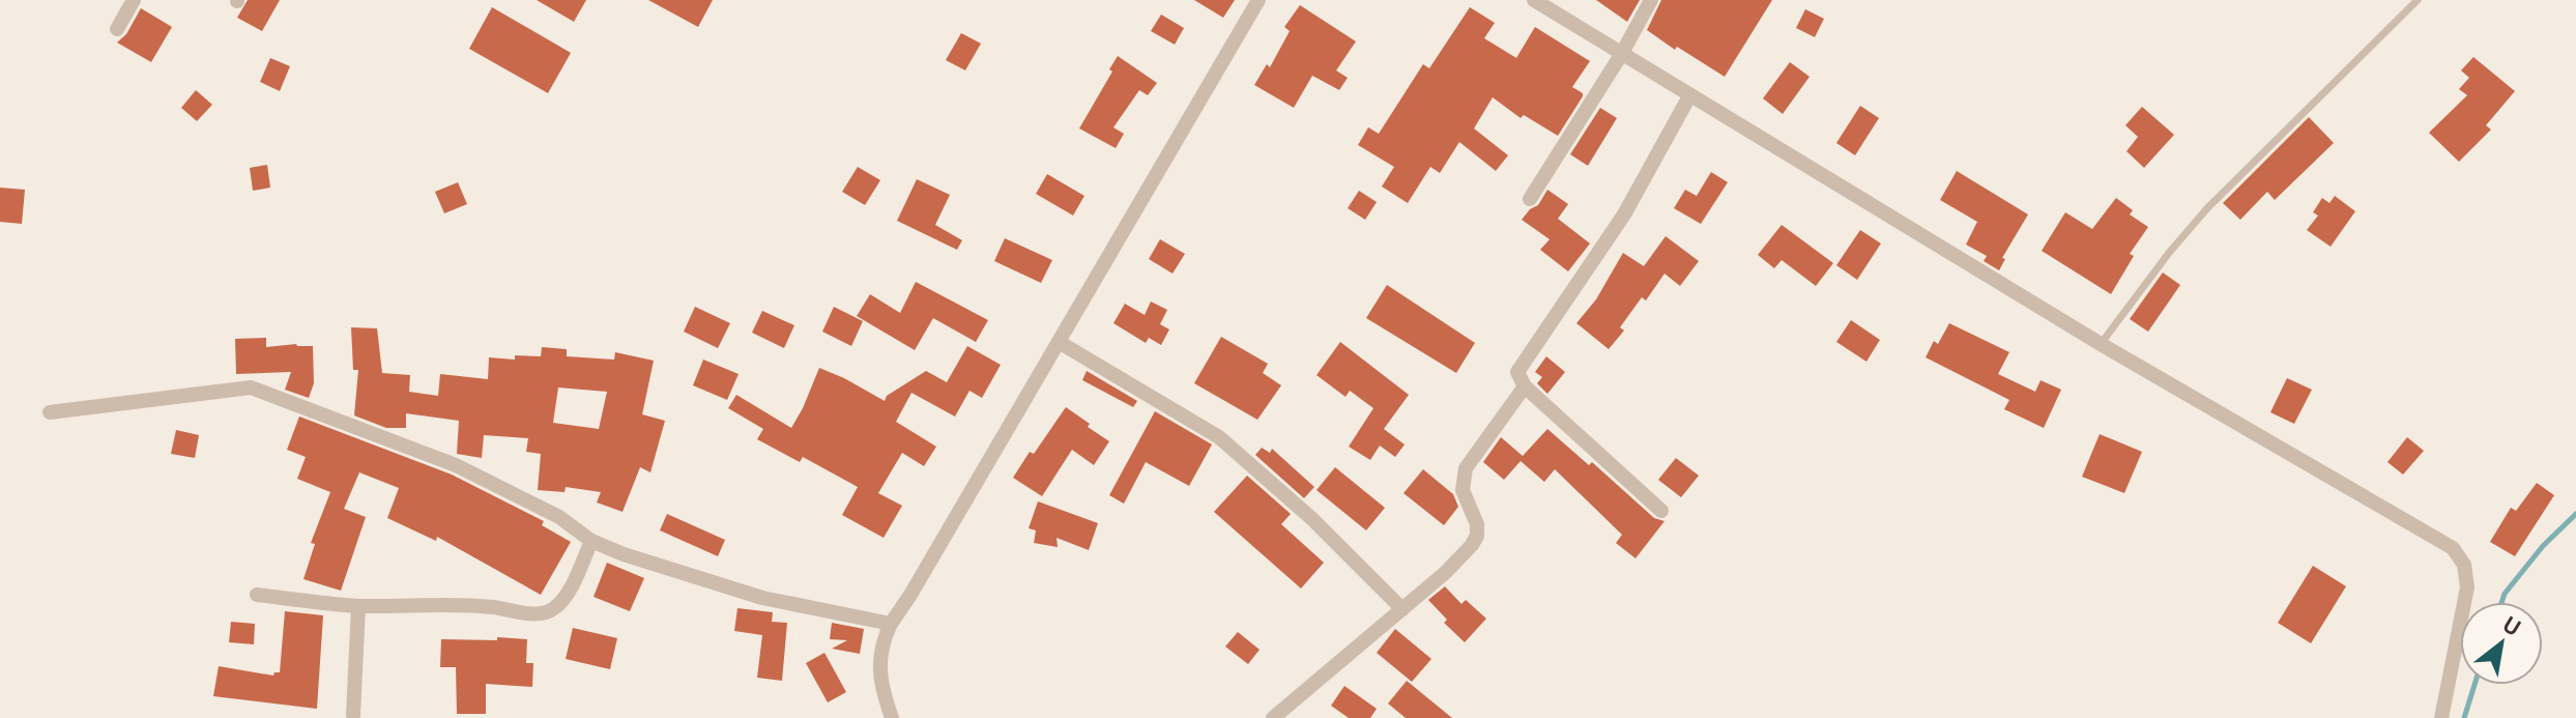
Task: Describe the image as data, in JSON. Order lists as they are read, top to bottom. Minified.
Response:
{"north":"top right"}
